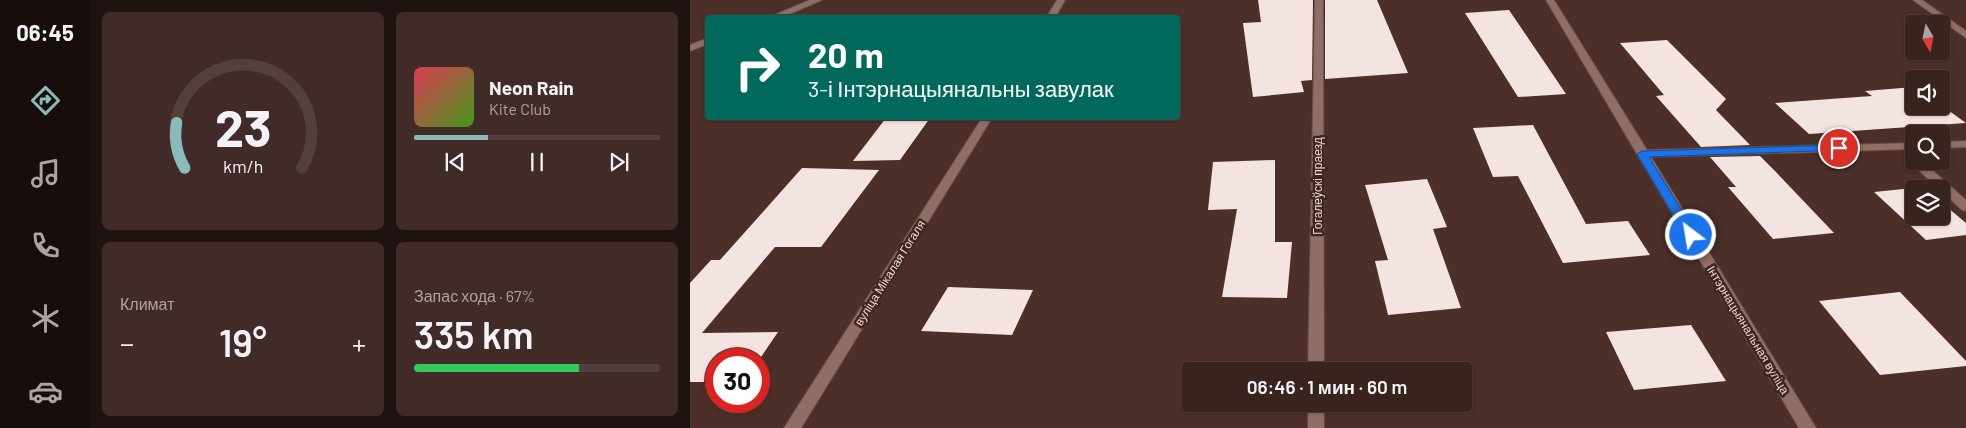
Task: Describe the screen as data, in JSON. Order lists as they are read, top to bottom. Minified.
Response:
{"streets":{"street":["Гогалеўскі праезд","вуліца Мікалая Гогаля","Інтэрнацыянальная вуліца"]},"north":"bottom","page":{"tabs":"06:45","turn":["20 m","3-і Інтэрнацыянальны завулак"],"song":["Neon Rain","Kite Club"],"tile":["Климат",["Запас хода · 67%","335 km"]],"heat":["−","19°","+"],"limit":"30","trip":"06:46 · 1 мин · 60 m","gauge":["23","km/h"]}}
